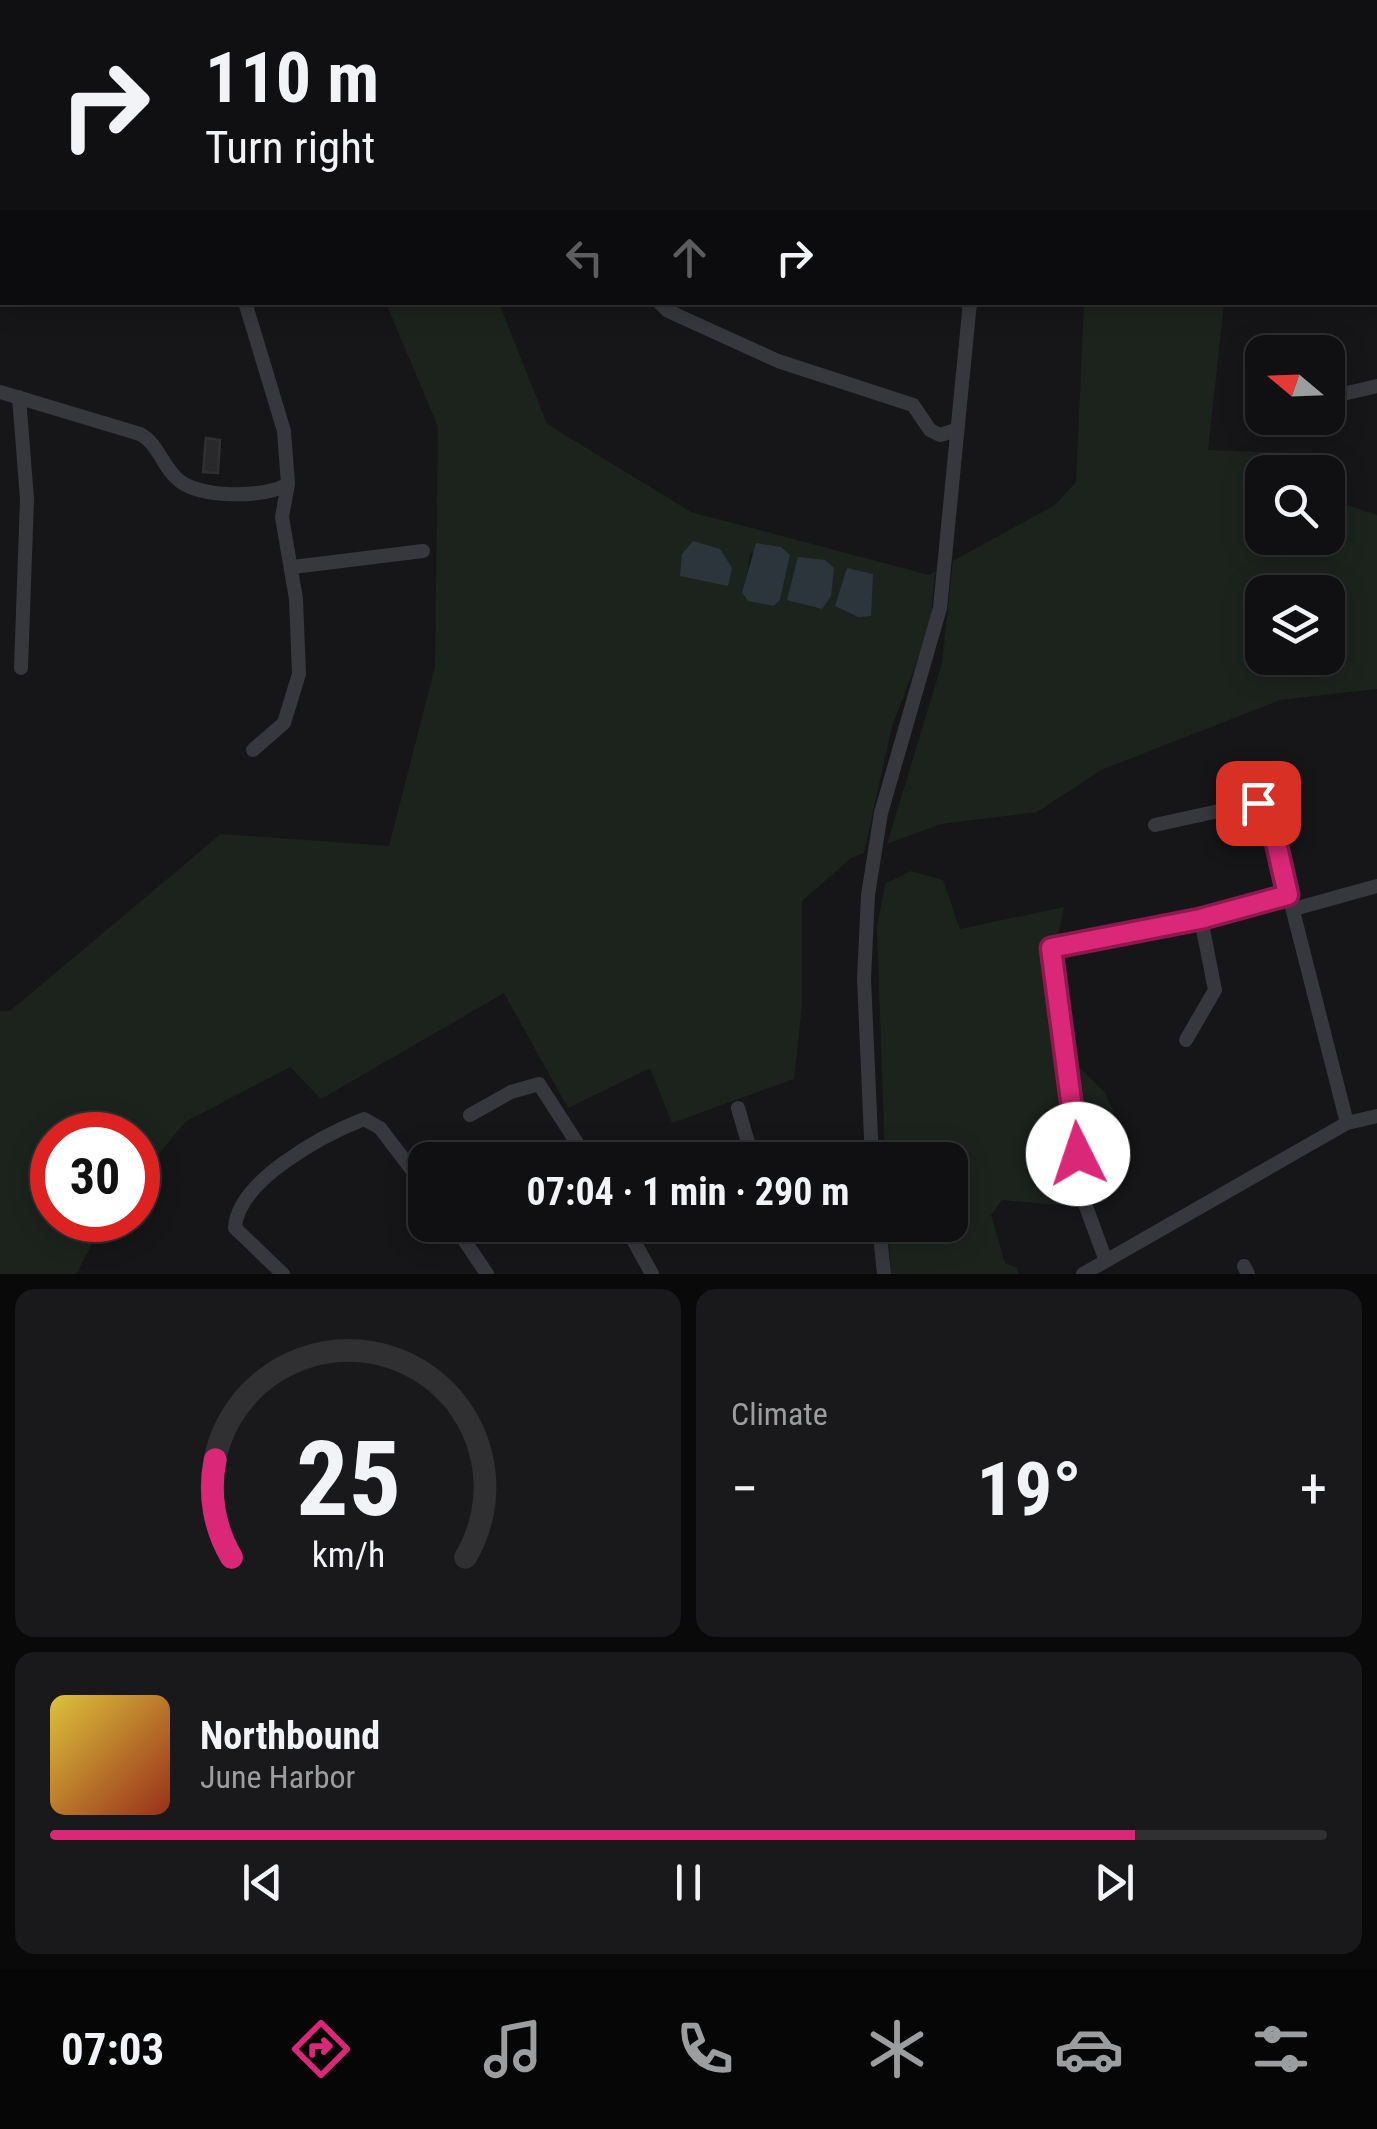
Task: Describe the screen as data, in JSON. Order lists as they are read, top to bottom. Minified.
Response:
{"north":"left","page":{"turn":["110 m","Turn right"],"limit":"30","trip":"07:04 · 1 min · 290 m","tile":"Climate","heat":["−","19°","+"],"song":["Northbound","June Harbor"],"tabs":"07:03","gauge":["25","km/h"]}}
